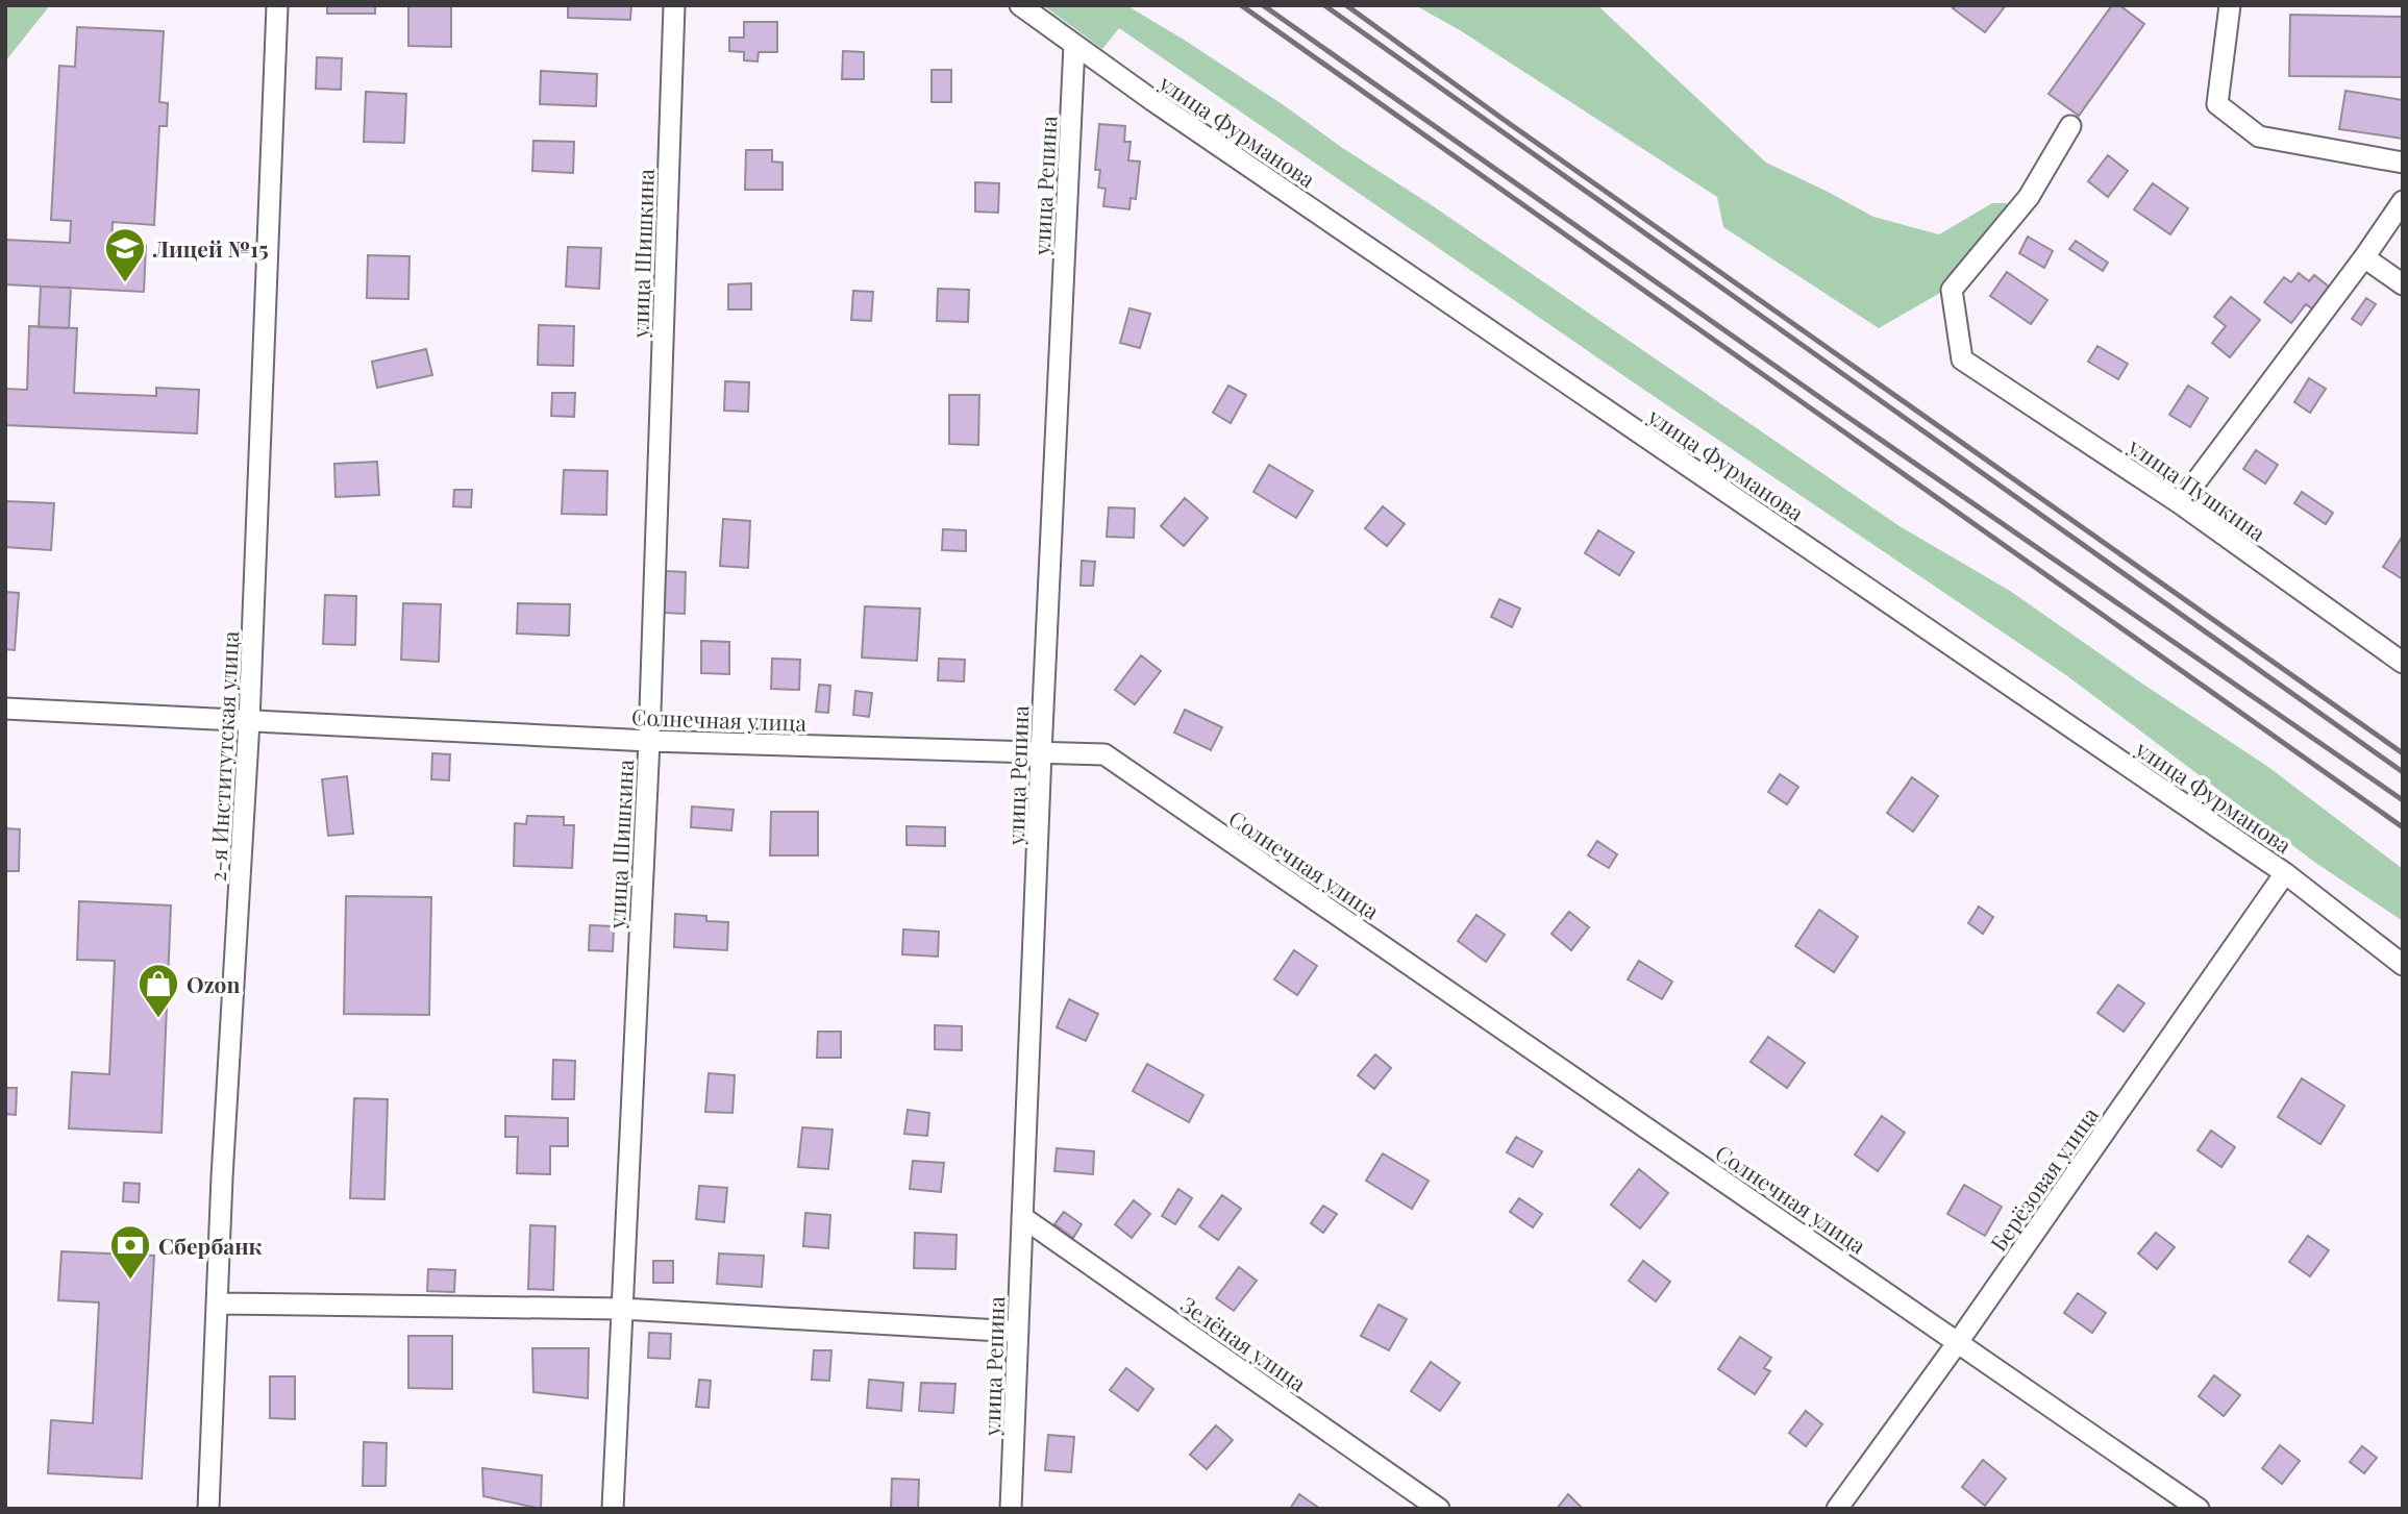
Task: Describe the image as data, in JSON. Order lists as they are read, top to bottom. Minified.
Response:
{"streets":{"street":["улица Фурманова","улица Репина","улица Шишкина","улица Пушкина","Солнечная улица","2-я Институтская улица","Берёзовая улица","Зелёная улица"]},"crossings":[["улица Фурманова","улица Репина"],["улица Фурманова","Берёзовая улица"],["улица Репина","Солнечная улица"],["улица Репина","Зелёная улица"],["улица Шишкина","Солнечная улица"],["Солнечная улица","2-я Институтская улица"],["Солнечная улица","Берёзовая улица"]],"places":{"school or university":["Лицей №15"],"shop":["Ozon"],"bank":["Сбербанк"]}}
